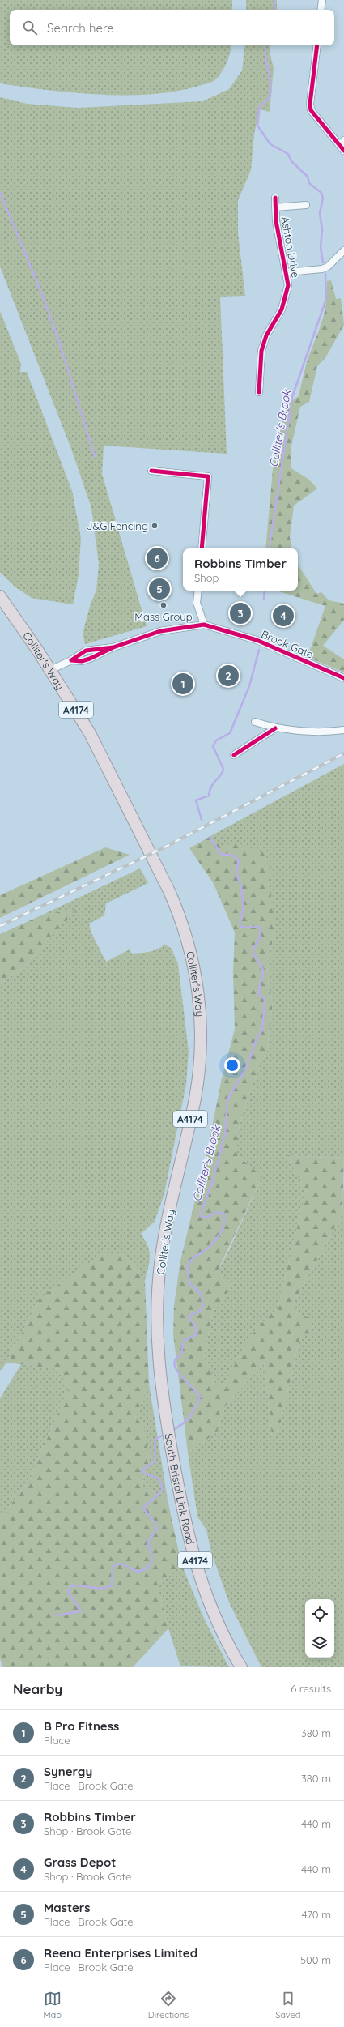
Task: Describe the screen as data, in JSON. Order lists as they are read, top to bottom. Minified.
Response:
{"streets":{"highway":["Colliter's Way","A4174","South Bristol Link Road"],"street":["Ashton Drive","Brook Gate"]},"crossings":[["Colliter's Way","South Bristol Link Road"]],"water":["Colliter's Brook"],"places":["J&G Fencing","Mass Group"],"page":{"search":"Search here","pins":["6","5","3","4","2","1"],"popup":["Robbins Timber","Shop"],"heading":["Nearby","6 results"],"list":[{"mark":"1","name":"B Pro Fitness","note":"Place","value":"380 m"},{"mark":"2","name":"Synergy","note":"Place · Brook Gate","value":"380 m"},{"mark":"3","name":"Robbins Timber","note":"Shop · Brook Gate","value":"440 m"},{"mark":"4","name":"Grass Depot","note":"Shop · Brook Gate","value":"440 m"},{"mark":"5","name":"Masters","note":"Place · Brook Gate","value":"470 m"},{"mark":"6","name":"Reena Enterprises Limited","note":"Place · Brook Gate","value":"500 m"}],"nav":["Map","Directions","Saved"]}}
